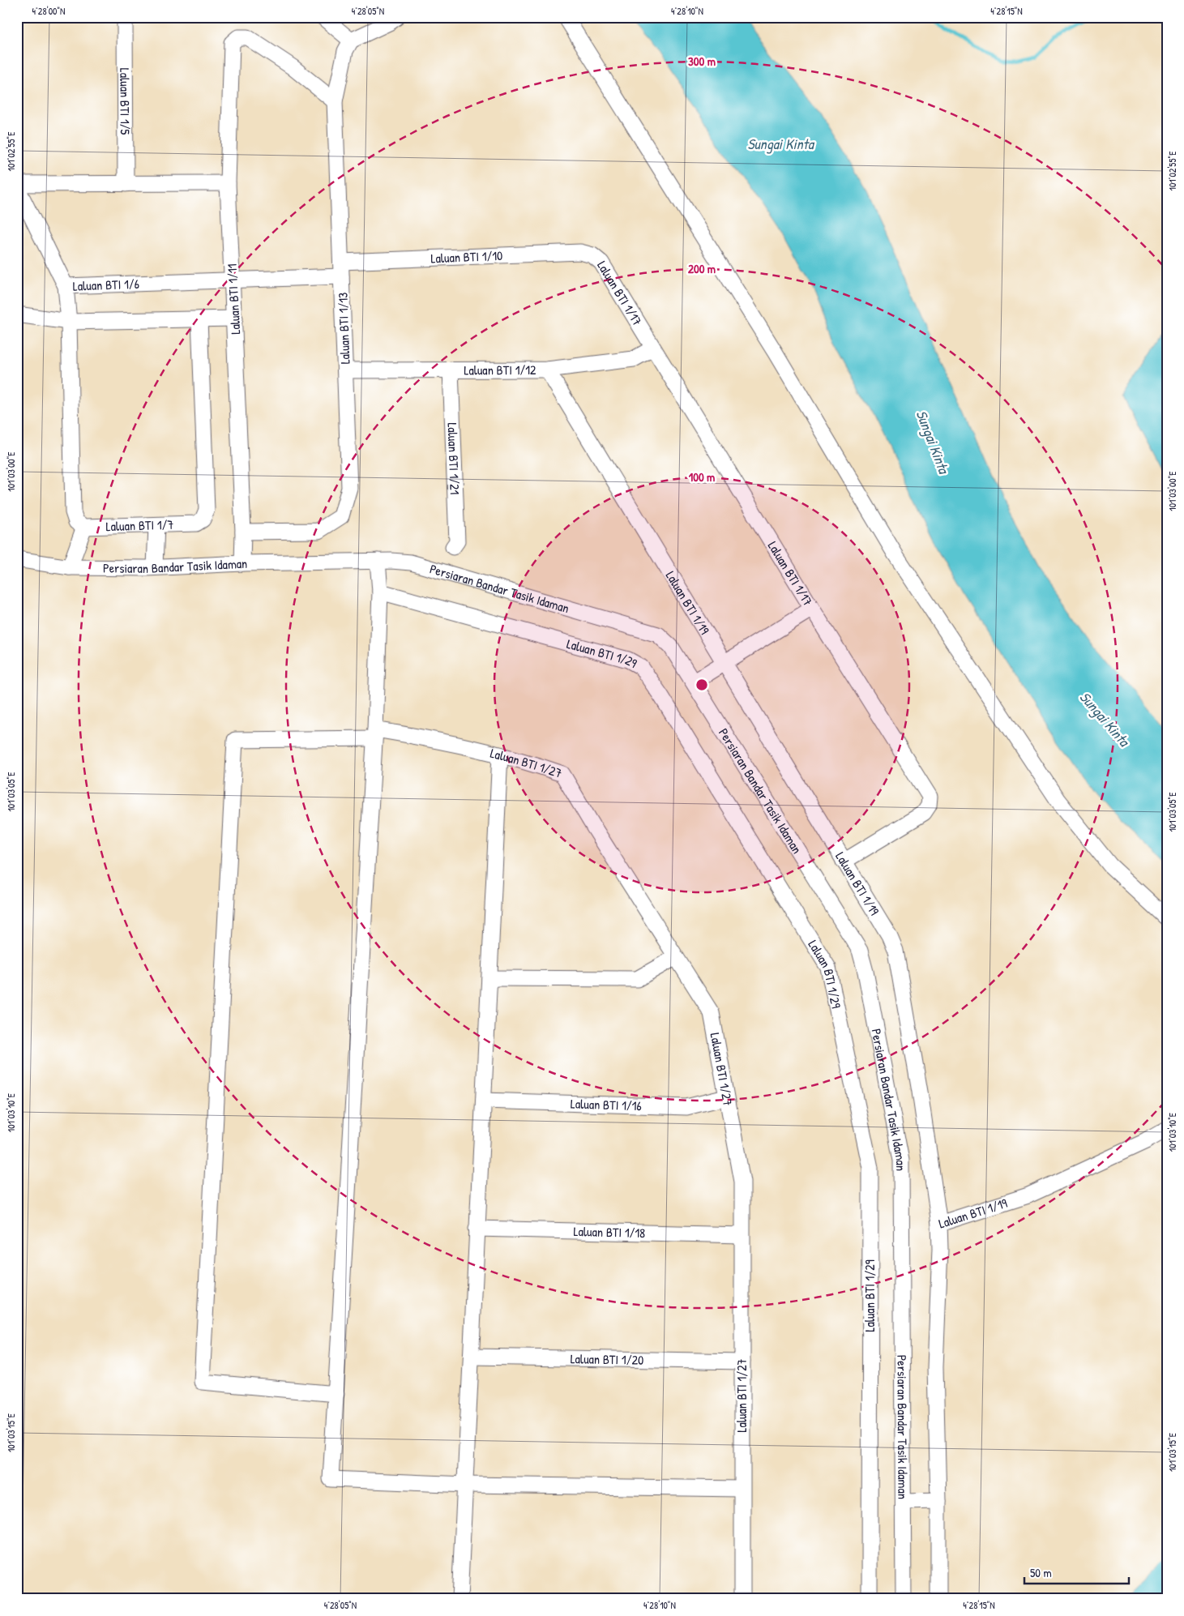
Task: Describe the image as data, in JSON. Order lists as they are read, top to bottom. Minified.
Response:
{"streets":{"street":["Laluan BTI 1/5","Laluan BTI 1/10","Laluan BTI 1/6","Laluan BTI 1/17","Laluan BTI 1/11","Laluan BTI 1/13","Laluan BTI 1/12","Laluan BTI 1/21","Laluan BTI 1/7","Persiaran Bandar Tasik Idaman","Laluan BTI 1/19","Laluan BTI 1/29","Laluan BTI 1/27","Laluan BTI 1/16","Laluan BTI 1/18","Laluan BTI 1/20"]},"crossings":[["Laluan BTI 1/10","Laluan BTI 1/6"],["Laluan BTI 1/10","Laluan BTI 1/17"],["Laluan BTI 1/10","Laluan BTI 1/11"],["Laluan BTI 1/10","Laluan BTI 1/13"],["Laluan BTI 1/6","Laluan BTI 1/11"],["Laluan BTI 1/17","Laluan BTI 1/12"],["Laluan BTI 1/17","Laluan BTI 1/19"],["Laluan BTI 1/11","Laluan BTI 1/13"],["Laluan BTI 1/11","Persiaran Bandar Tasik Idaman"],["Laluan BTI 1/13","Laluan BTI 1/12"],["Laluan BTI 1/12","Laluan BTI 1/21"],["Laluan BTI 1/12","Laluan BTI 1/19"],["Laluan BTI 1/27","Laluan BTI 1/16"],["Laluan BTI 1/27","Laluan BTI 1/18"],["Laluan BTI 1/27","Laluan BTI 1/20"]],"water":["Sungai Kinta"],"scale_bar":"50 m","coordinates":["4°28'00\"N","4°28'05\"N","4°28'10\"N","4°28'15\"N","101°02'55\"E","101°03'00\"E","101°03'05\"E","101°03'10\"E","101°03'15\"E"],"rings":["300 m","200 m","100 m"]}
